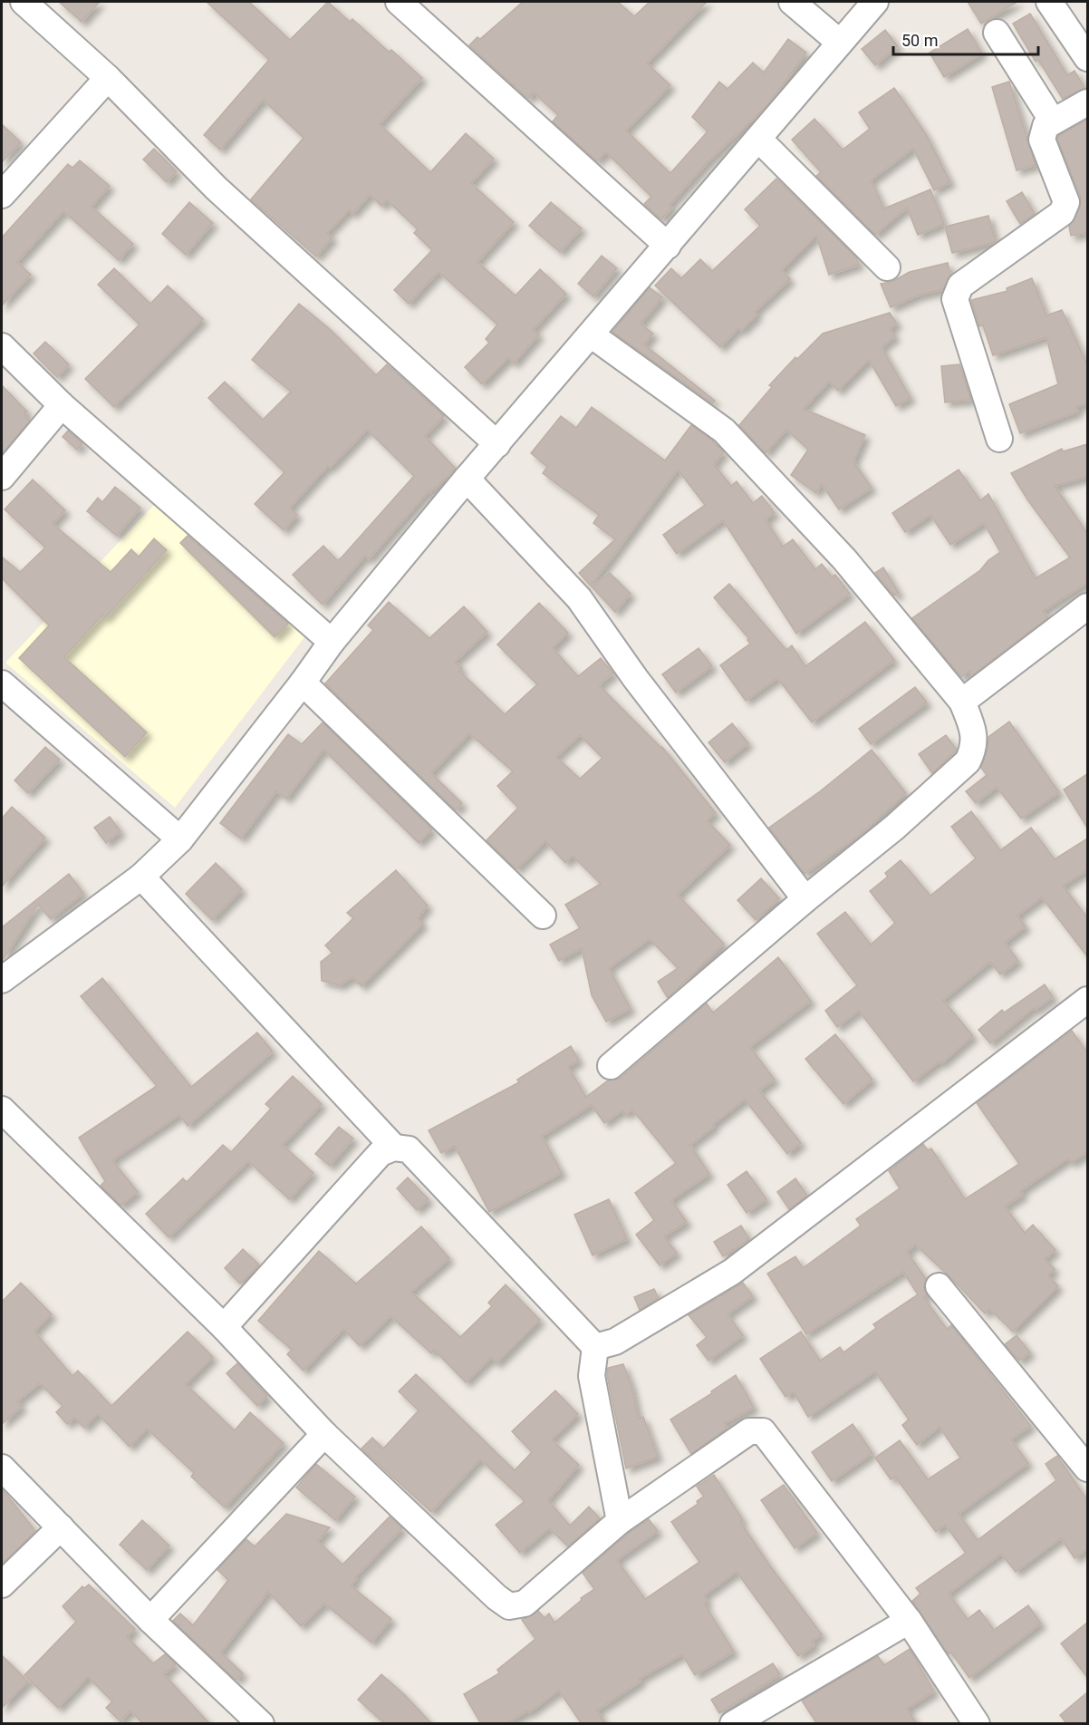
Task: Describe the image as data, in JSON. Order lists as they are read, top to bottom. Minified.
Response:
{"scale_bar":"50 m"}
